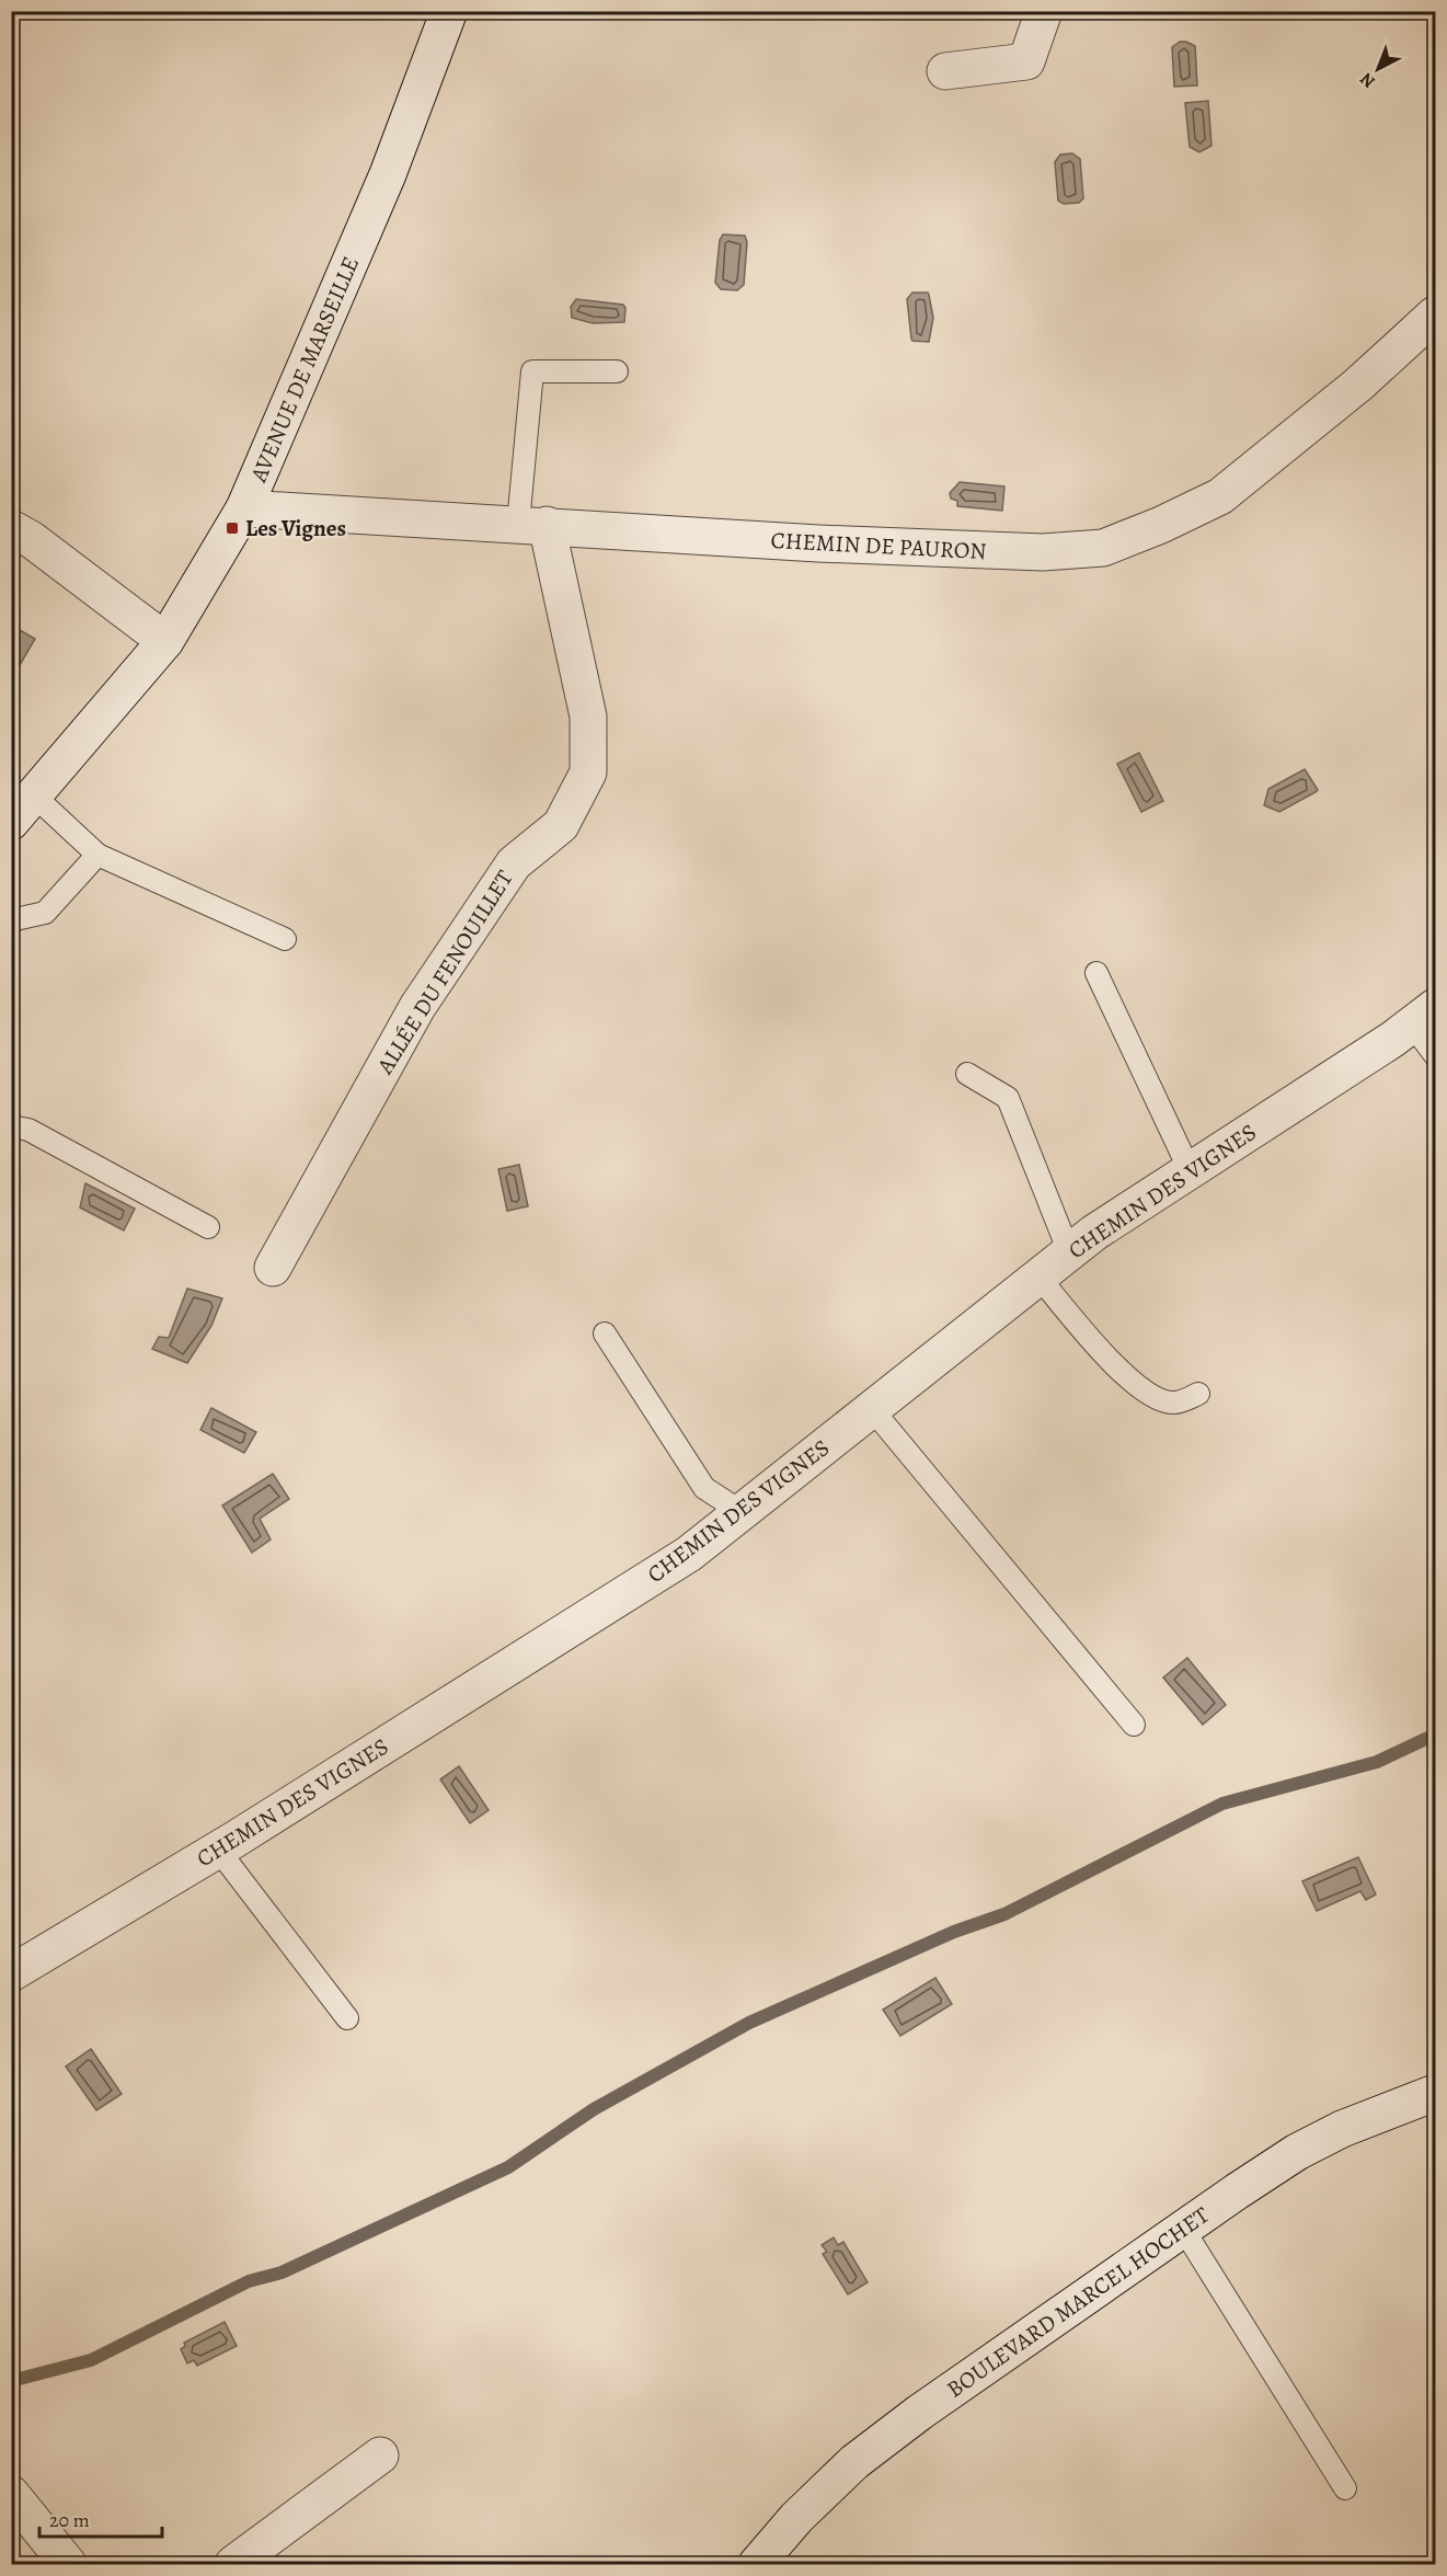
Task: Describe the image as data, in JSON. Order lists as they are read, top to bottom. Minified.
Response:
{"streets":{"street":["AVENUE DE MARSEILLE","CHEMIN DE PAURON","ALLÉE DU FENOUILLET","CHEMIN DES VIGNES","BOULEVARD MARCEL HOCHET"]},"crossings":[["AVENUE DE MARSEILLE","CHEMIN DE PAURON"],["CHEMIN DE PAURON","ALLÉE DU FENOUILLET"]],"places":{"transit":["Les Vignes"]},"scale_bar":"20 m","north":"bottom left"}
